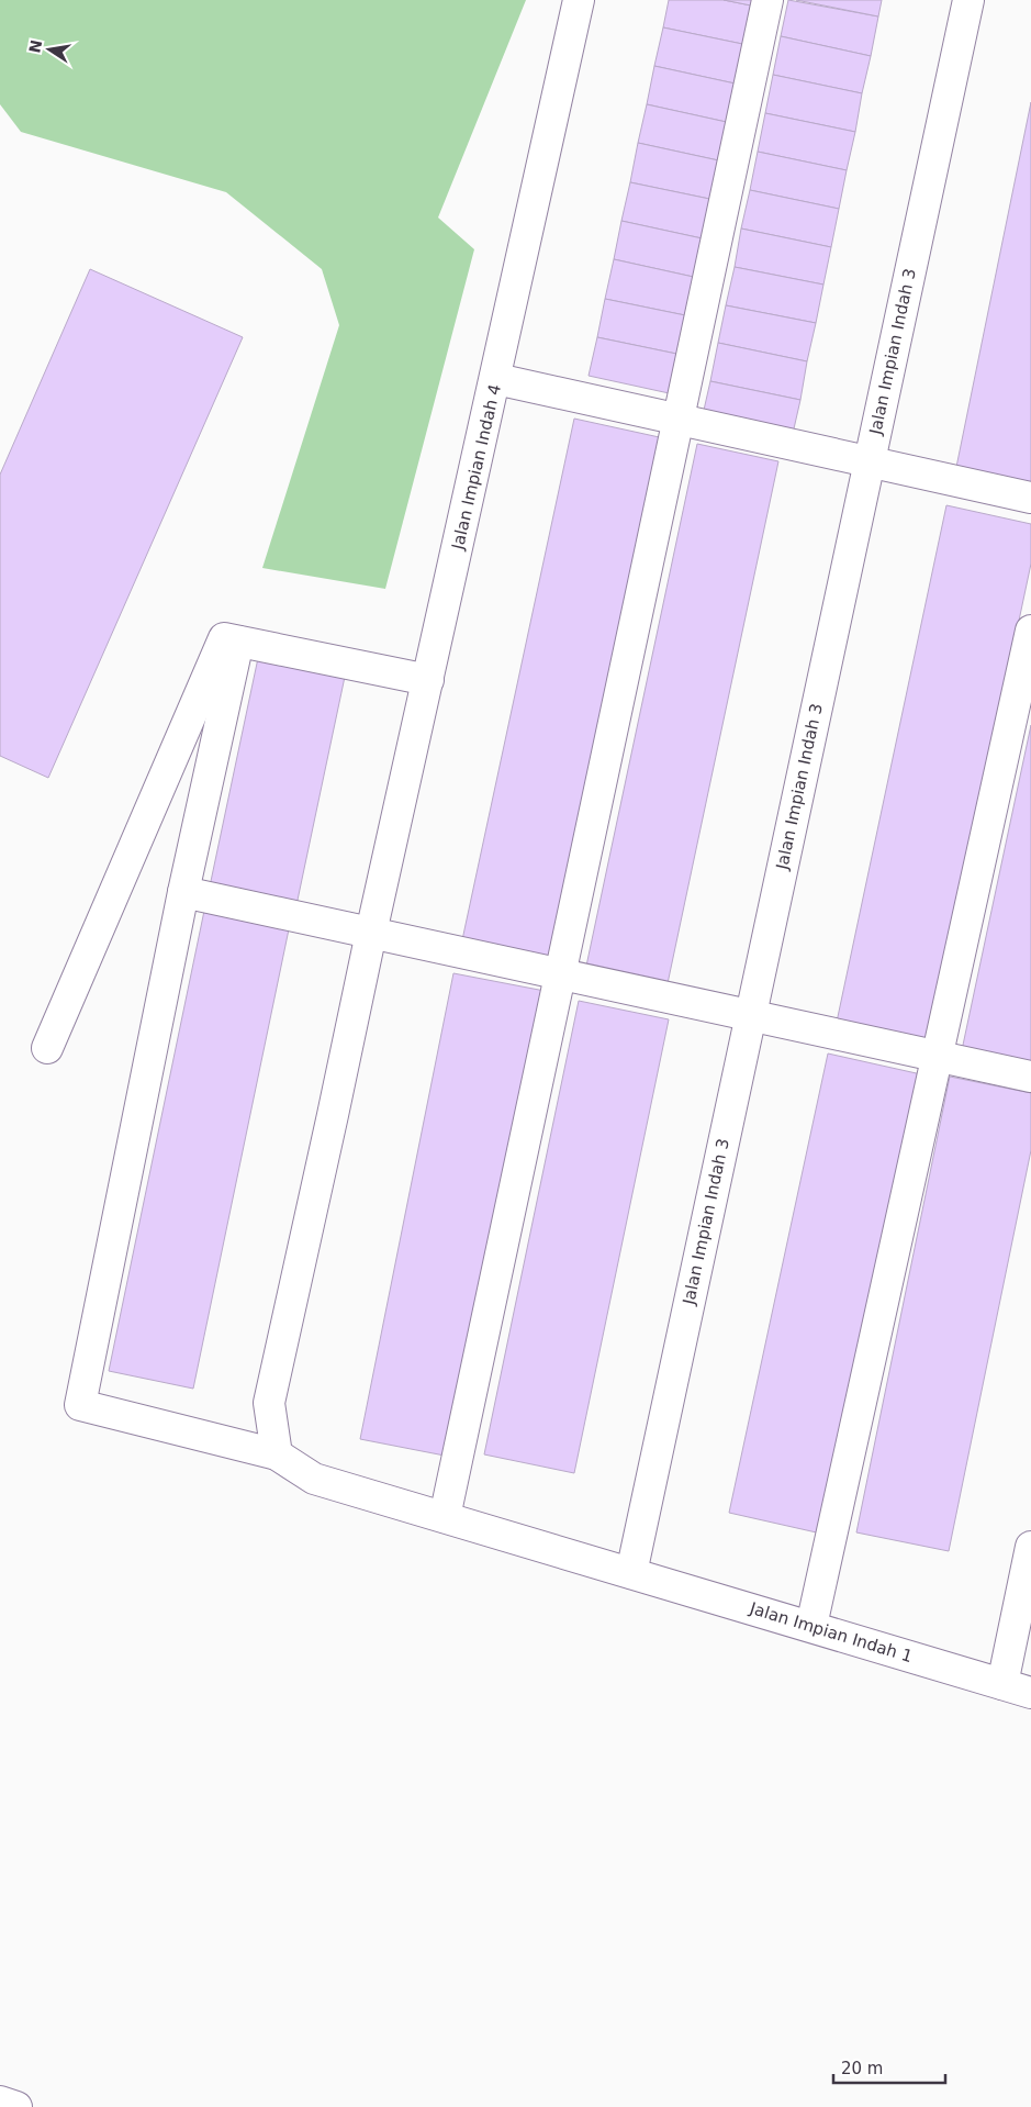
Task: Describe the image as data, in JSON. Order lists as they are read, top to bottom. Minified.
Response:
{"streets":{"street":["Jalan Impian Indah 3","Jalan Impian Indah 4","Jalan Impian Indah 1"]},"crossings":[["Jalan Impian Indah 3","Jalan Impian Indah 1"],["Jalan Impian Indah 4","Jalan Impian Indah 1"]],"scale_bar":"20 m","north":"left"}
